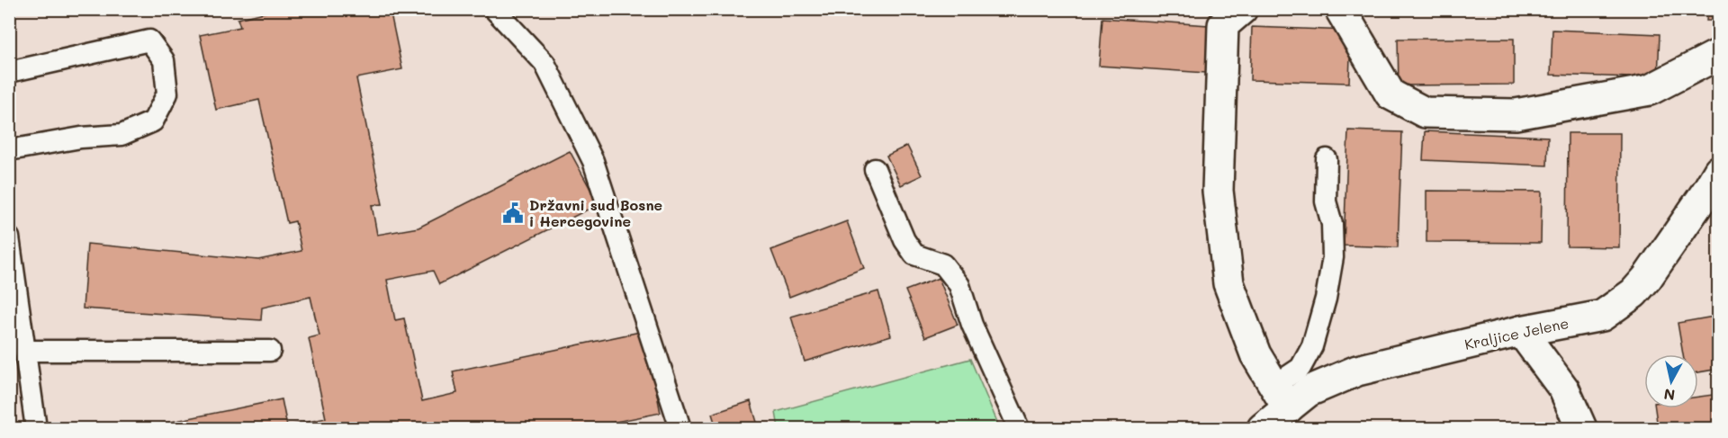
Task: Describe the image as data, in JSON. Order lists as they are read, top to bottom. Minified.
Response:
{"streets":{"street":["Kraljice Jelene"]},"places":{"public building":["Državni sud Bosne i Hercegovine"]},"north":"bottom"}
